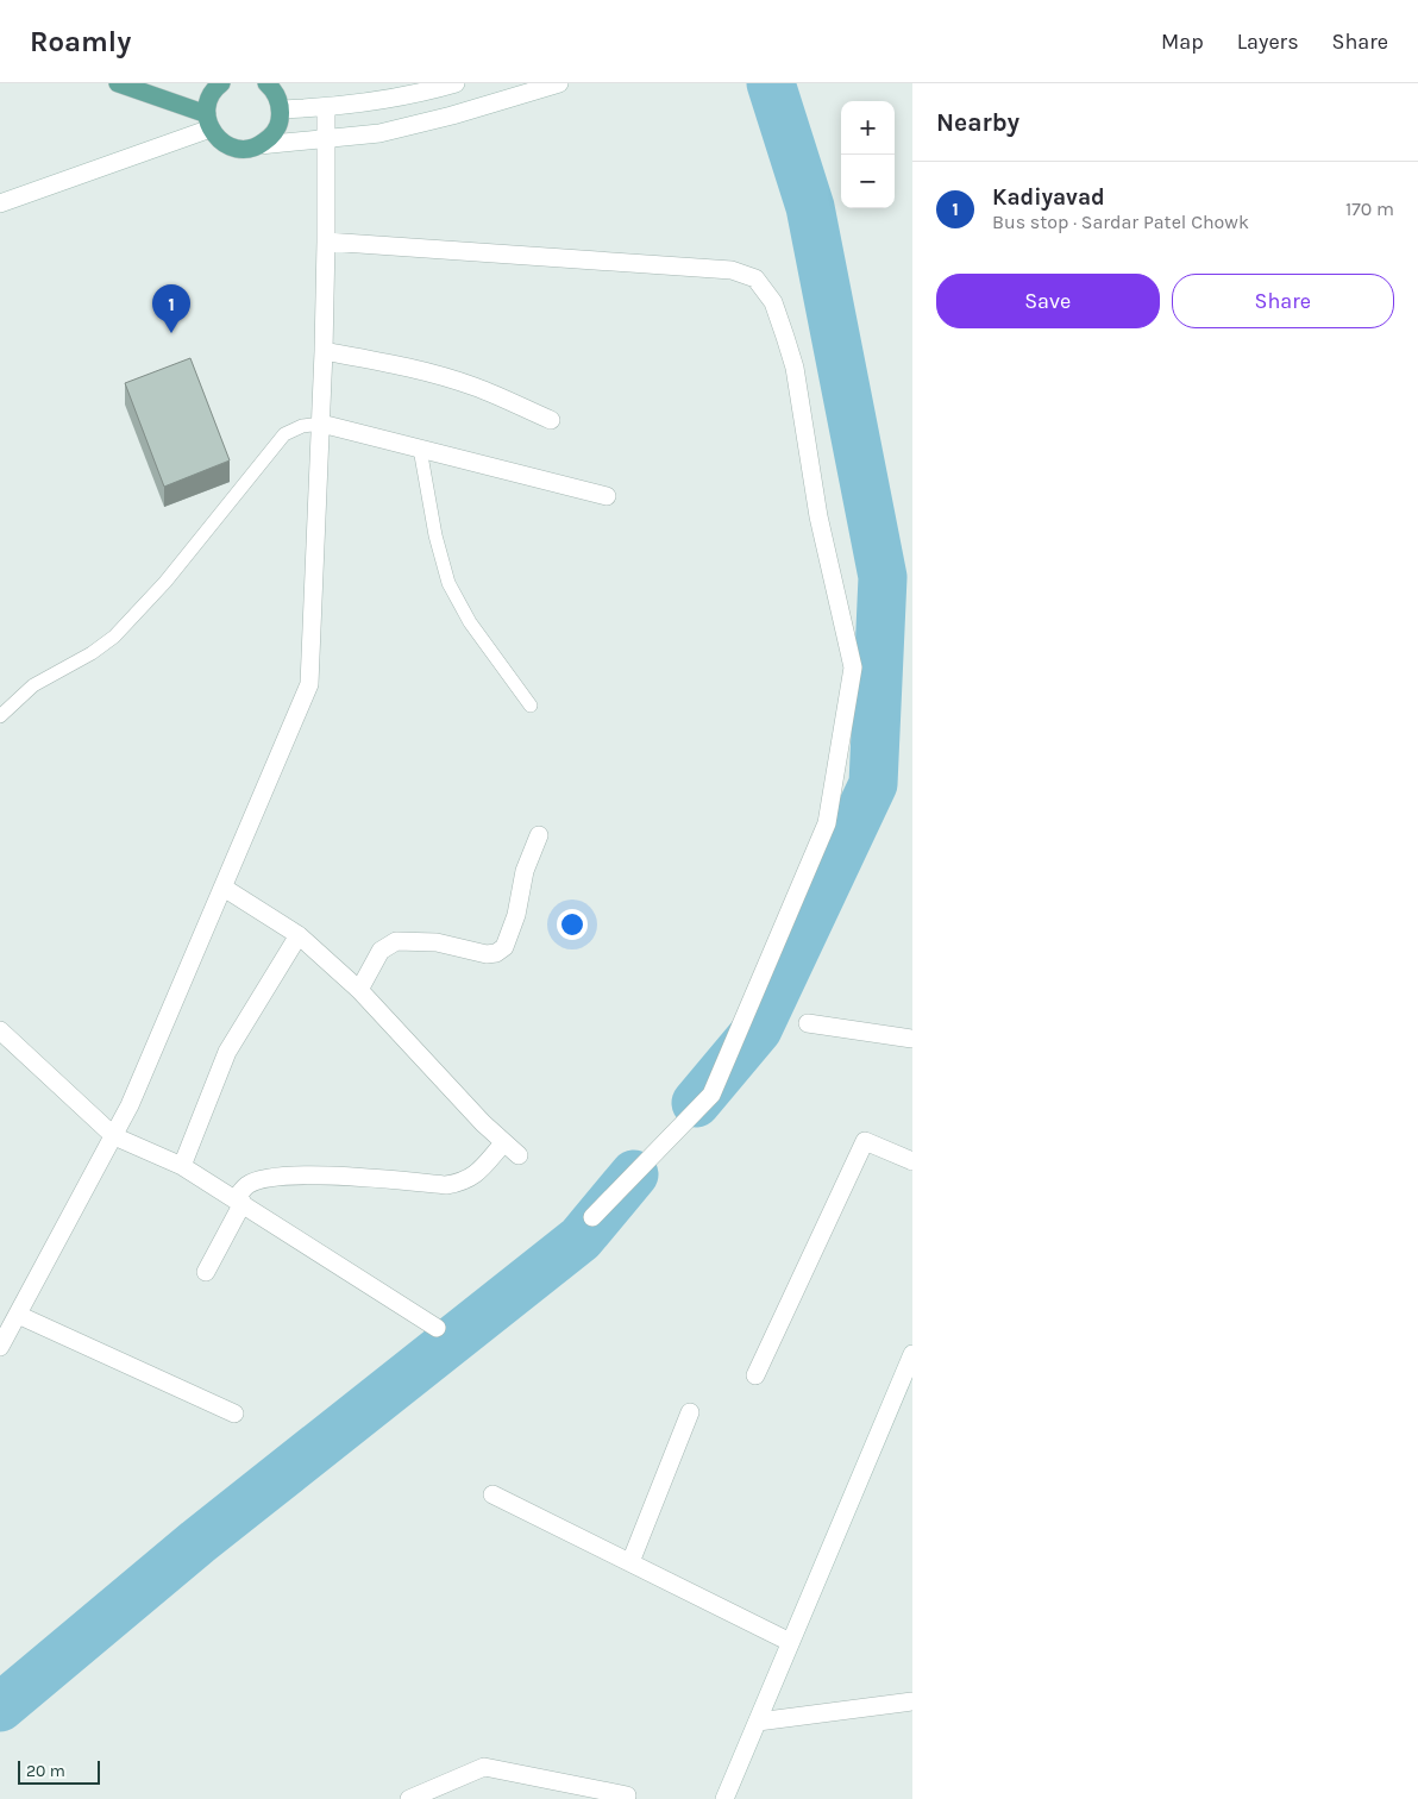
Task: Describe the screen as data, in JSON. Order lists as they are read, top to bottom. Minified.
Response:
{"scale_bar":"20 m","page":{"header":"Roamly","nav":["Map","Layers","Share"],"heading":"Nearby","map_buttons":["+","−"],"list":[{"mark":"1","name":"Kadiyavad","note":"Bus stop · Sardar Patel Chowk","value":"170 m"}],"buttons":["Save","Share"],"pins":"1","scale":"20 m"}}
